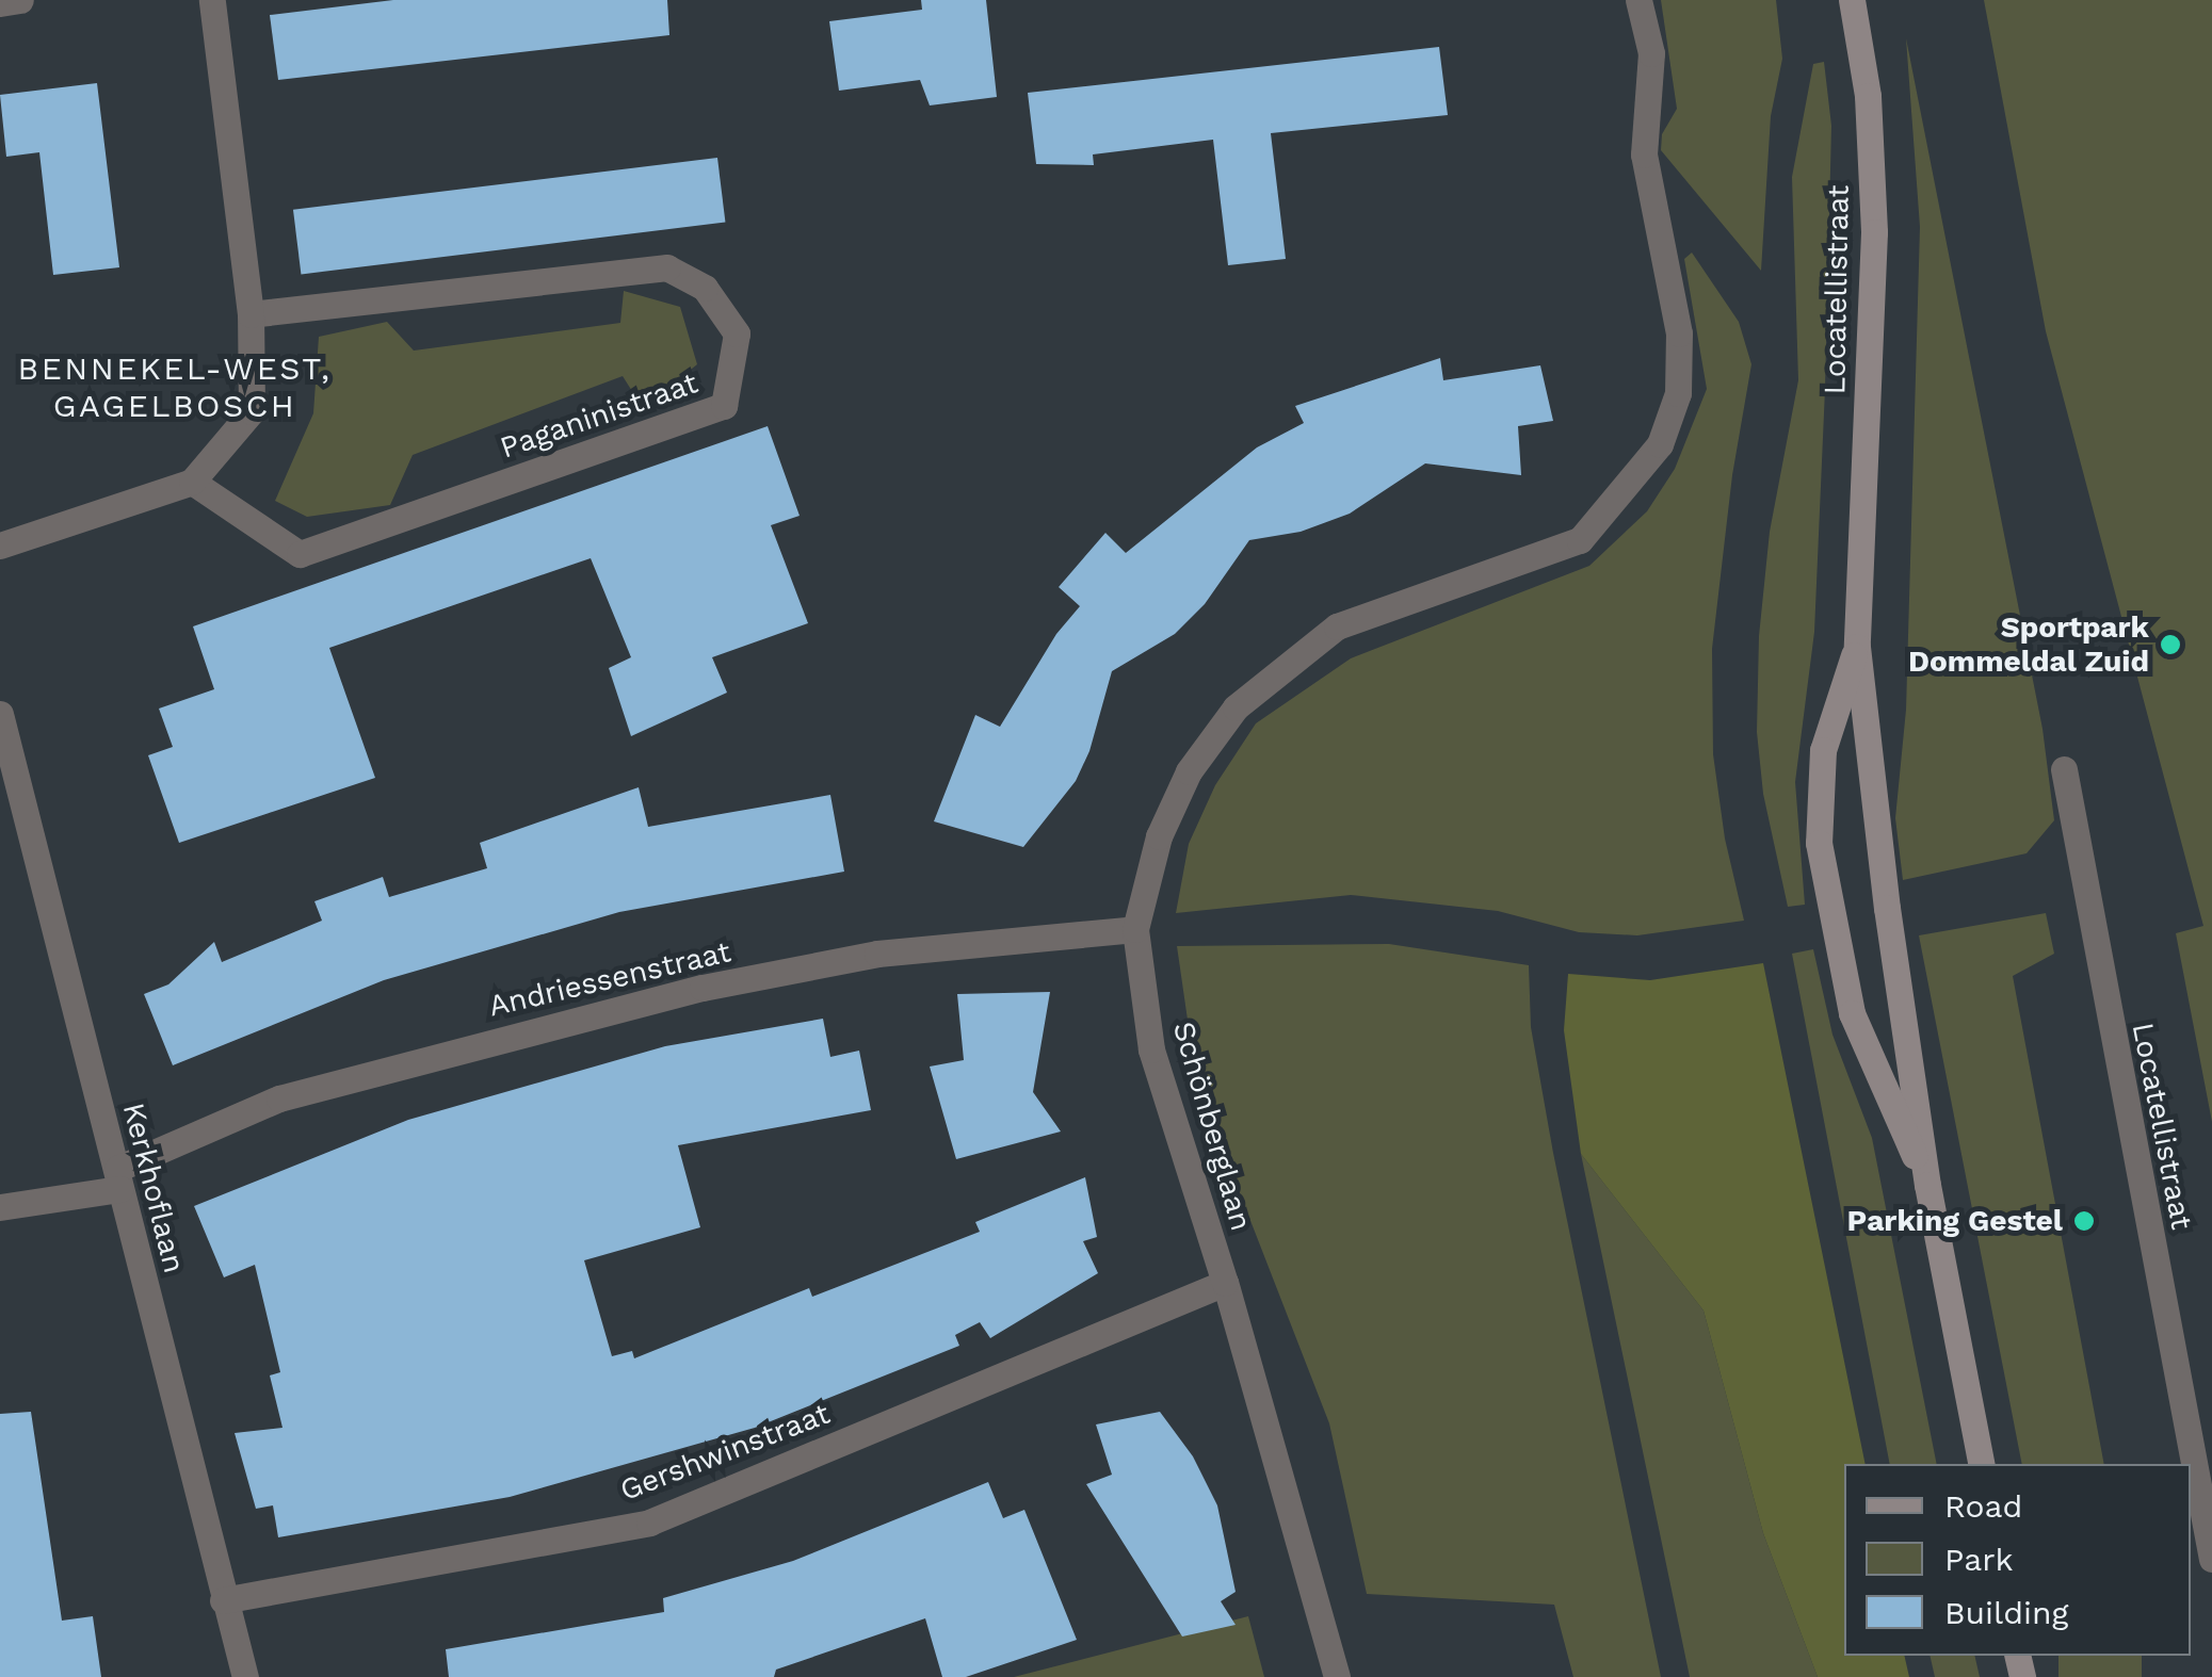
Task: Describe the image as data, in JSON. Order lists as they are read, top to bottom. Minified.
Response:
{"streets":{"main road":["Locatellistraat"],"street":["Paganinistraat","Andriessenstraat","Schönberglaan","Kerkhoflaan","Gershwinstraat"]},"crossings":[["Andriessenstraat","Schönberglaan"],["Andriessenstraat","Kerkhoflaan"],["Schönberglaan","Gershwinstraat"],["Kerkhoflaan","Gershwinstraat"]],"districts":["BENNEKEL-WEST, GAGELBOSCH"],"places":["Sportpark Dommeldal Zuid","Parking Gestel"],"legend":["Road","Park","Building"]}
